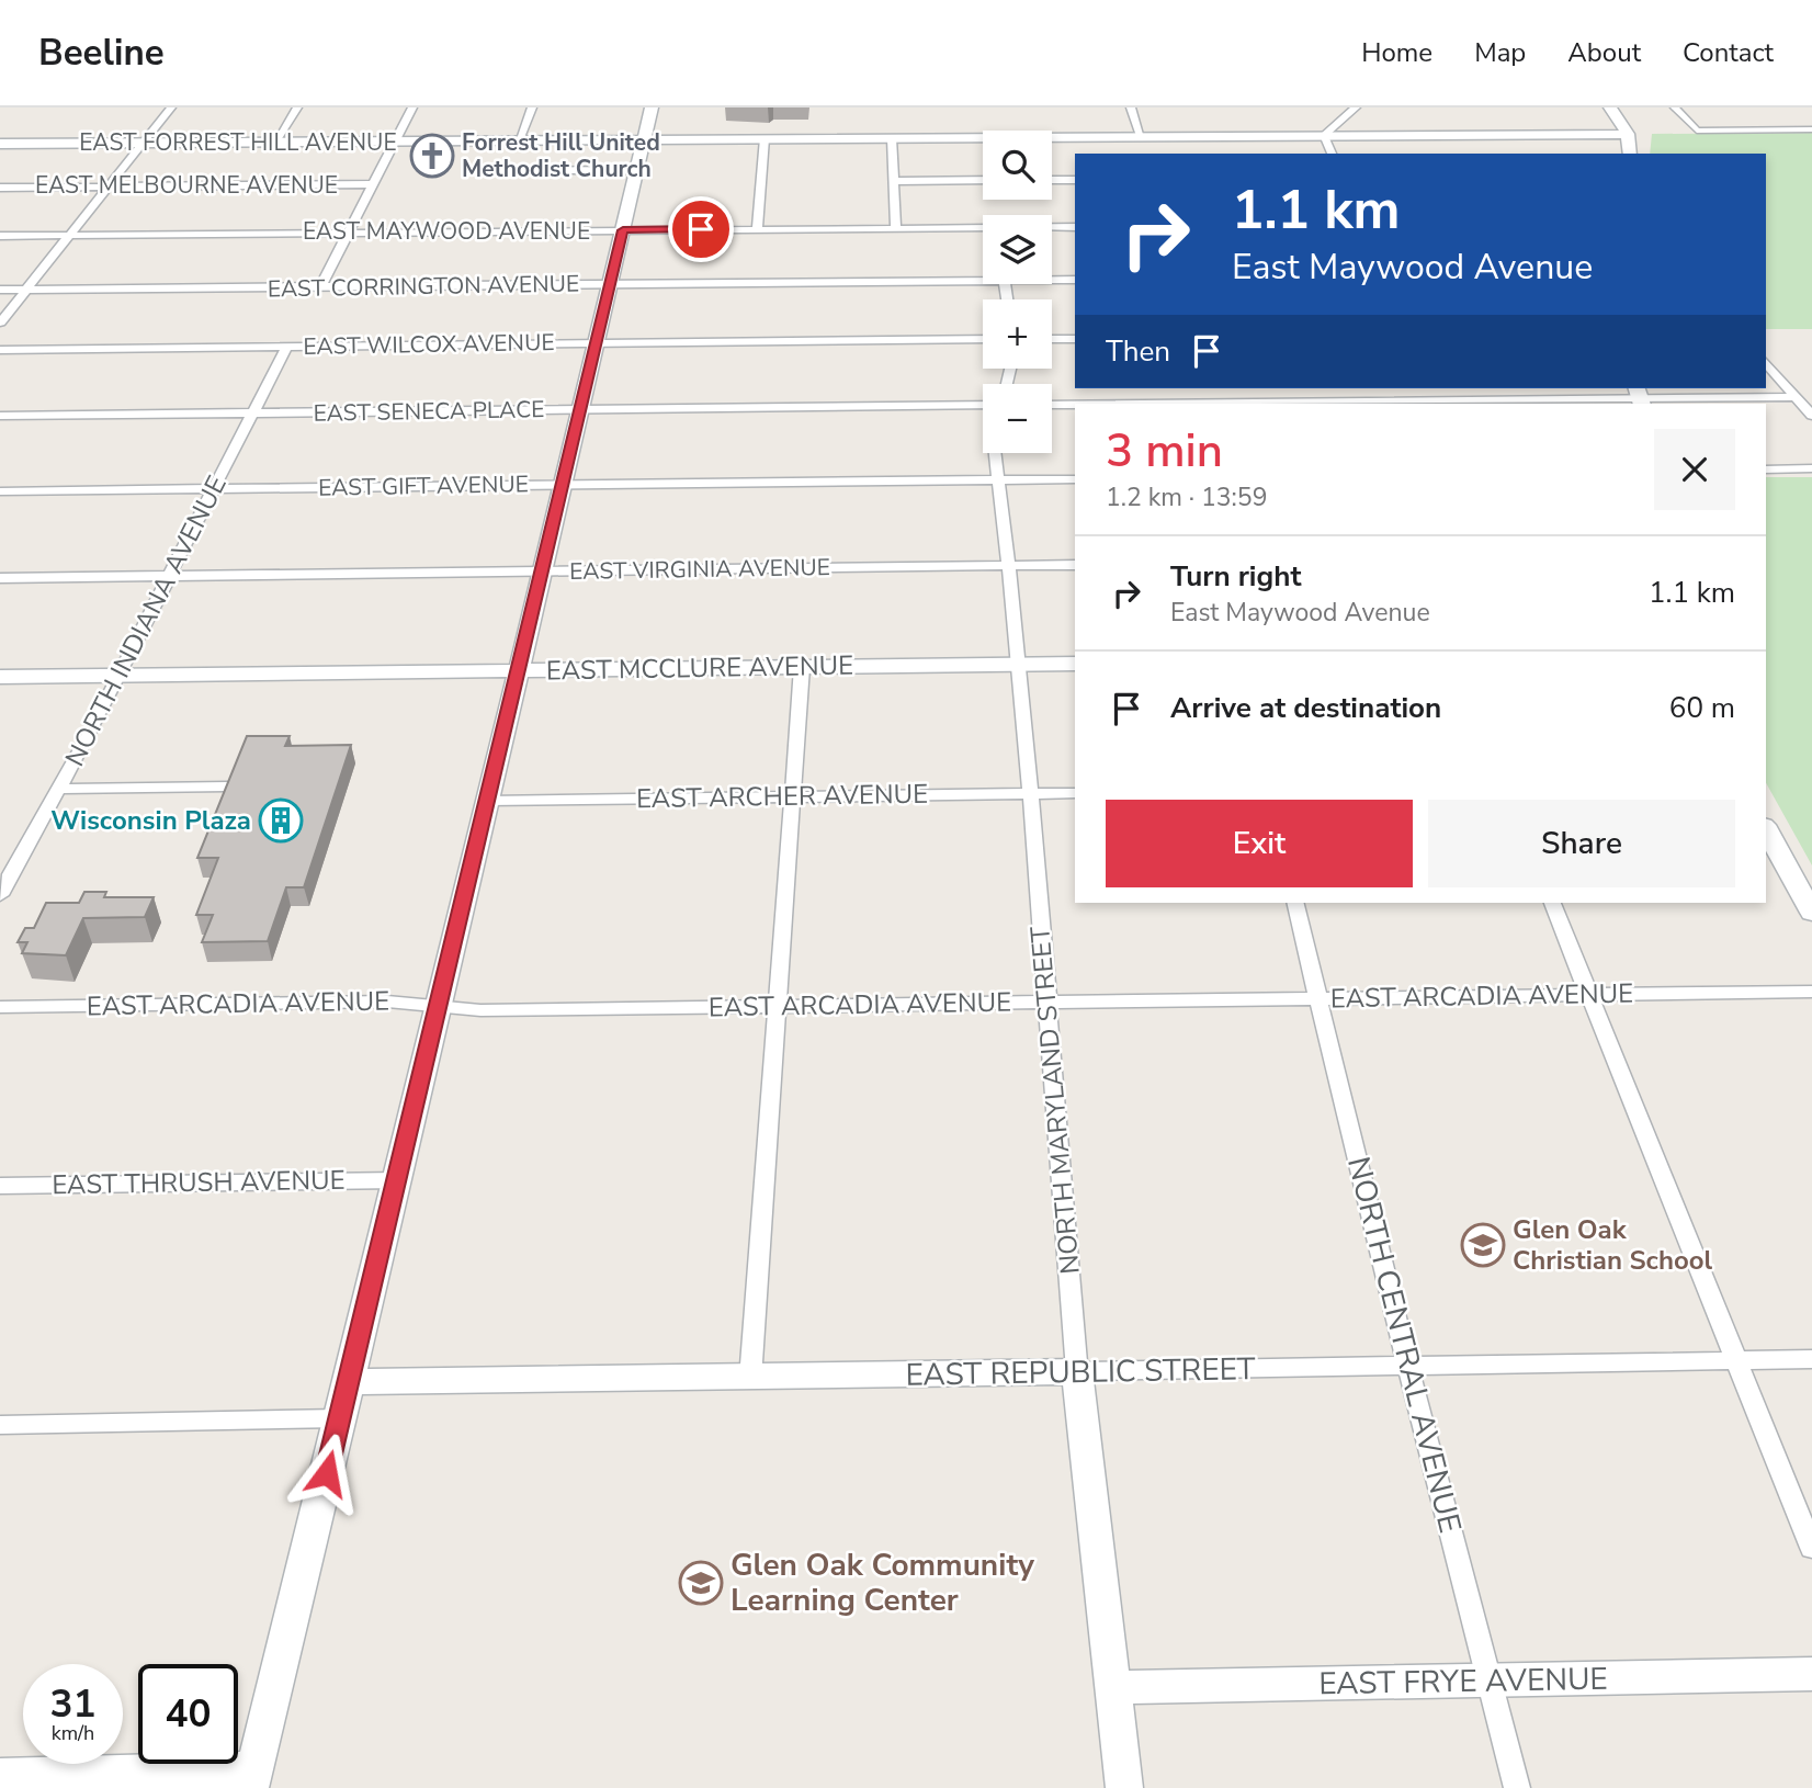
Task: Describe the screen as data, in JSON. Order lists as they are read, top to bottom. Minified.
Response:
{"streets":{"street":["EAST FORREST HILL AVENUE","EAST MELBOURNE AVENUE","EAST MAYWOOD AVENUE","EAST CORRINGTON AVENUE","EAST WILCOX AVENUE","EAST SENECA PLACE","EAST GIFT AVENUE","EAST VIRGINIA AVENUE","NORTH INDIANA AVENUE","EAST MCCLURE AVENUE","EAST ARCHER AVENUE","EAST ARCADIA AVENUE","NORTH MARYLAND STREET","EAST THRUSH AVENUE","NORTH CENTRAL AVENUE","EAST REPUBLIC STREET","EAST FRYE AVENUE"]},"crossings":[["EAST WILCOX AVENUE","NORTH INDIANA AVENUE"],["EAST SENECA PLACE","NORTH INDIANA AVENUE"],["EAST GIFT AVENUE","NORTH INDIANA AVENUE"],["EAST GIFT AVENUE","NORTH MARYLAND STREET"],["EAST VIRGINIA AVENUE","NORTH INDIANA AVENUE"],["EAST VIRGINIA AVENUE","NORTH MARYLAND STREET"],["NORTH INDIANA AVENUE","EAST MCCLURE AVENUE"],["EAST MCCLURE AVENUE","NORTH MARYLAND STREET"],["EAST ARCHER AVENUE","NORTH MARYLAND STREET"],["EAST ARCADIA AVENUE","NORTH MARYLAND STREET"],["EAST ARCADIA AVENUE","NORTH CENTRAL AVENUE"],["NORTH MARYLAND STREET","EAST REPUBLIC STREET"],["NORTH MARYLAND STREET","EAST FRYE AVENUE"],["NORTH CENTRAL AVENUE","EAST REPUBLIC STREET"],["NORTH CENTRAL AVENUE","EAST FRYE AVENUE"]],"places":{"church":["Forrest Hill United Methodist Church"],"building":["Wisconsin Plaza"],"school or university":["Glen Oak Christian School","Glen Oak Community Learning Center"]},"page":{"header":"Beeline","nav":["Home","Map","About","Contact"],"map_buttons":["+","−"],"turn":["1.1 km","East Maywood Avenue"],"then":"Then","heading":["3 min","1.2 km · 13:59"],"list":[{"name":"Turn right","note":"East Maywood Avenue","value":"1.1 km"},{"name":"Arrive at destination","value":"60 m"}],"buttons":["Exit","Share"],"speed":"31 km/h","limit":"40"}}
